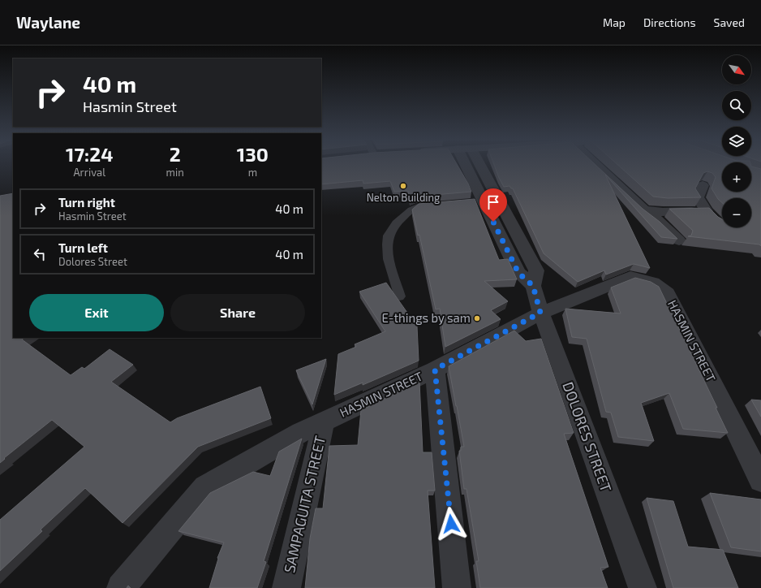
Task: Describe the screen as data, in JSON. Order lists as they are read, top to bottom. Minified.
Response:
{"streets":{"street":["HASMIN STREET","DOLORES STREET","SAMPAGUITA STREET"]},"crossings":[["HASMIN STREET","DOLORES STREET"],["HASMIN STREET","SAMPAGUITA STREET"]],"places":["Nelton Building","E-things by sam"],"north":"bottom right","page":{"header":"Waylane","nav":["Map","Directions","Saved"],"map_buttons":["+","−"],"turn":["40 m","Hasmin Street"],"eta":["17:24","Arrival","2","min","130","m"],"list":[{"name":"Turn right","note":"Hasmin Street","value":"40 m"},{"name":"Turn left","note":"Dolores Street","value":"40 m"}],"buttons":["Exit","Share"]}}
